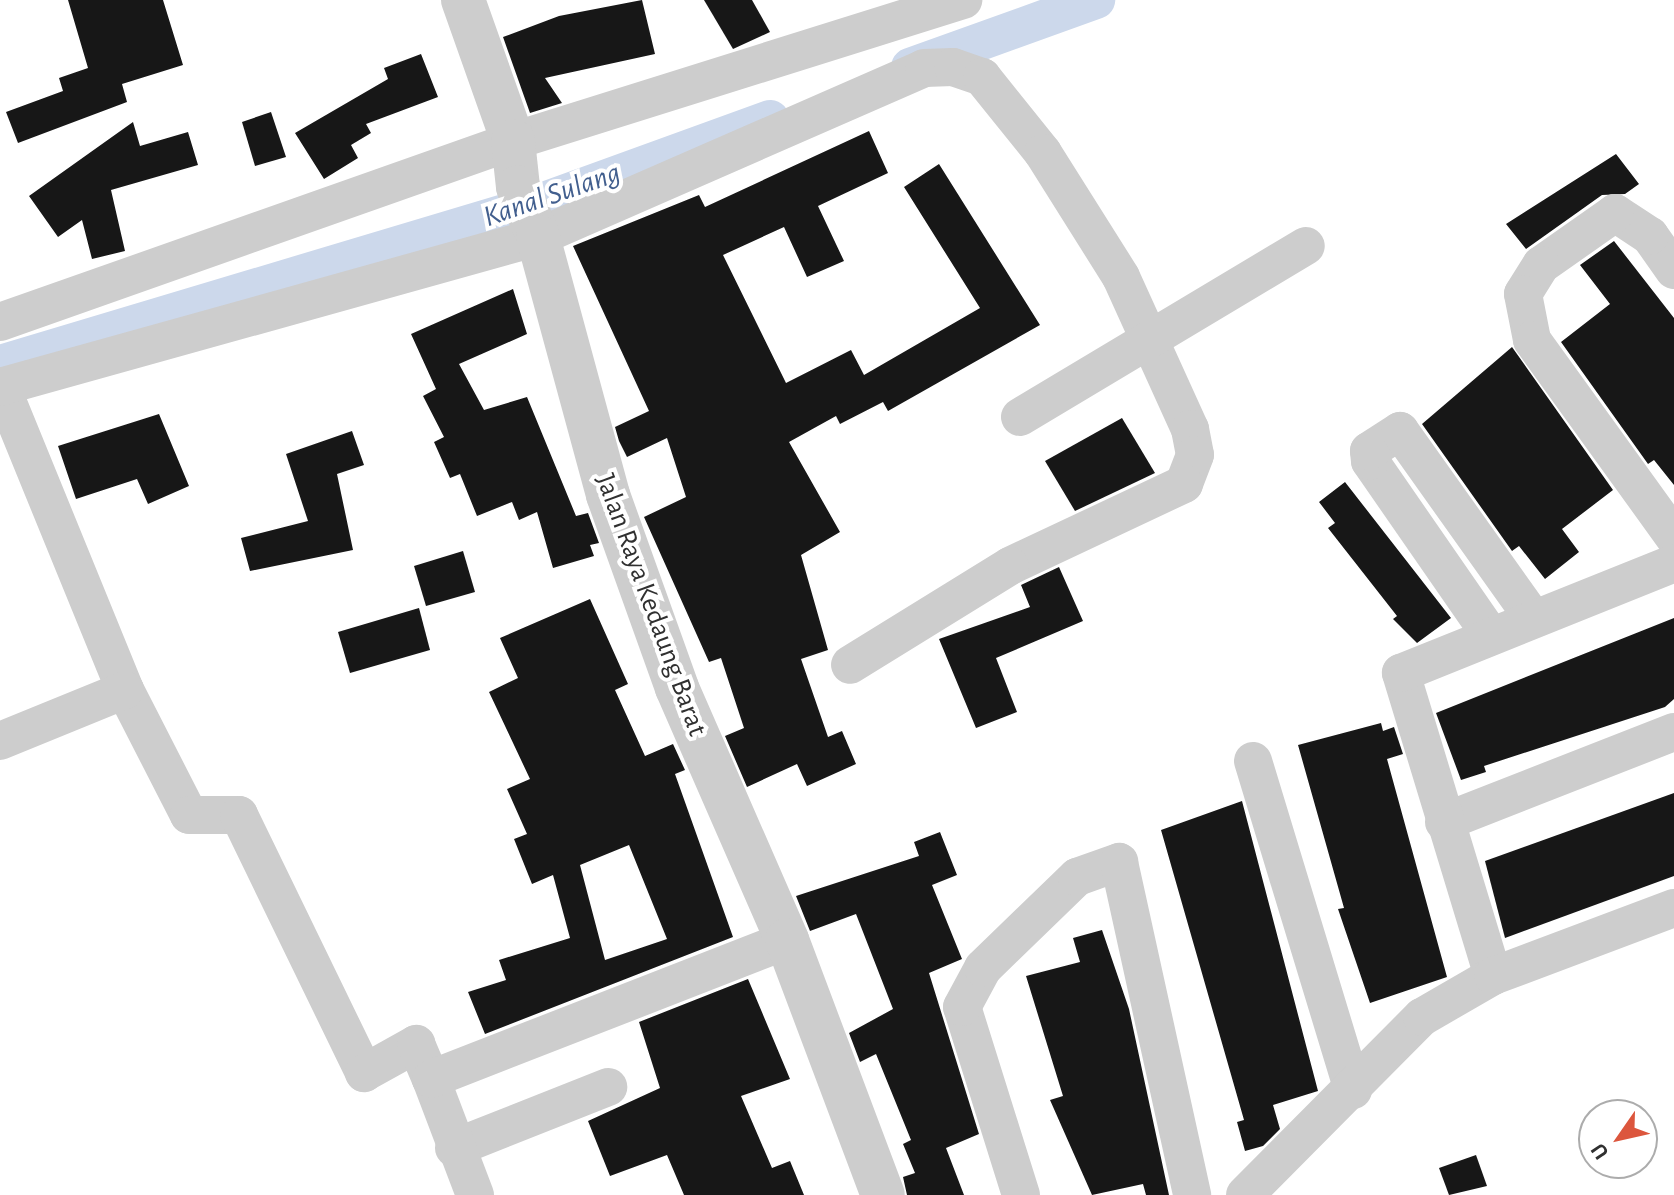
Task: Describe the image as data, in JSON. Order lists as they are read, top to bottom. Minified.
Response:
{"streets":{"street":["Jalan Raya Kedaung Barat"]},"water":["Kanal Sulang"],"north":"bottom left"}
